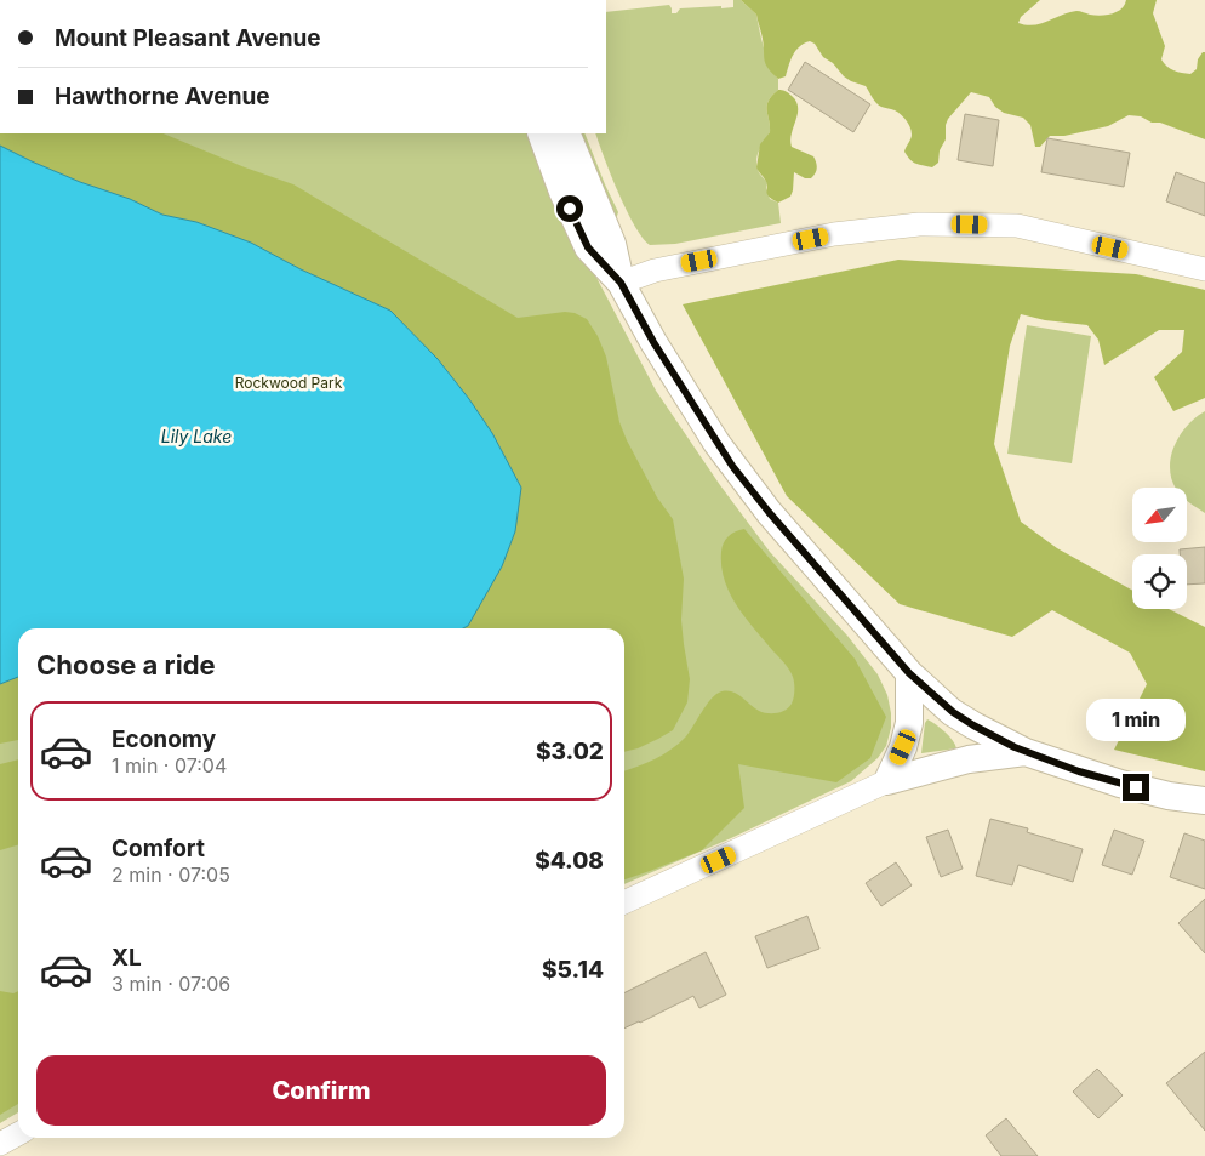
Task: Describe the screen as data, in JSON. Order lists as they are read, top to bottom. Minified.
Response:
{"water":["Lily Lake"],"parks":["Rockwood Park"],"north":"bottom left","page":{"banner":["Mount Pleasant Avenue","Hawthorne Avenue"],"heading":"Choose a ride","bubble":"1 min","list":[{"name":"Economy","note":"1 min · 07:04","value":"$3.02"},{"name":"Comfort","note":"2 min · 07:05","value":"$4.08"},{"name":"XL","note":"3 min · 07:06","value":"$5.14"}],"buttons":"Confirm"}}
